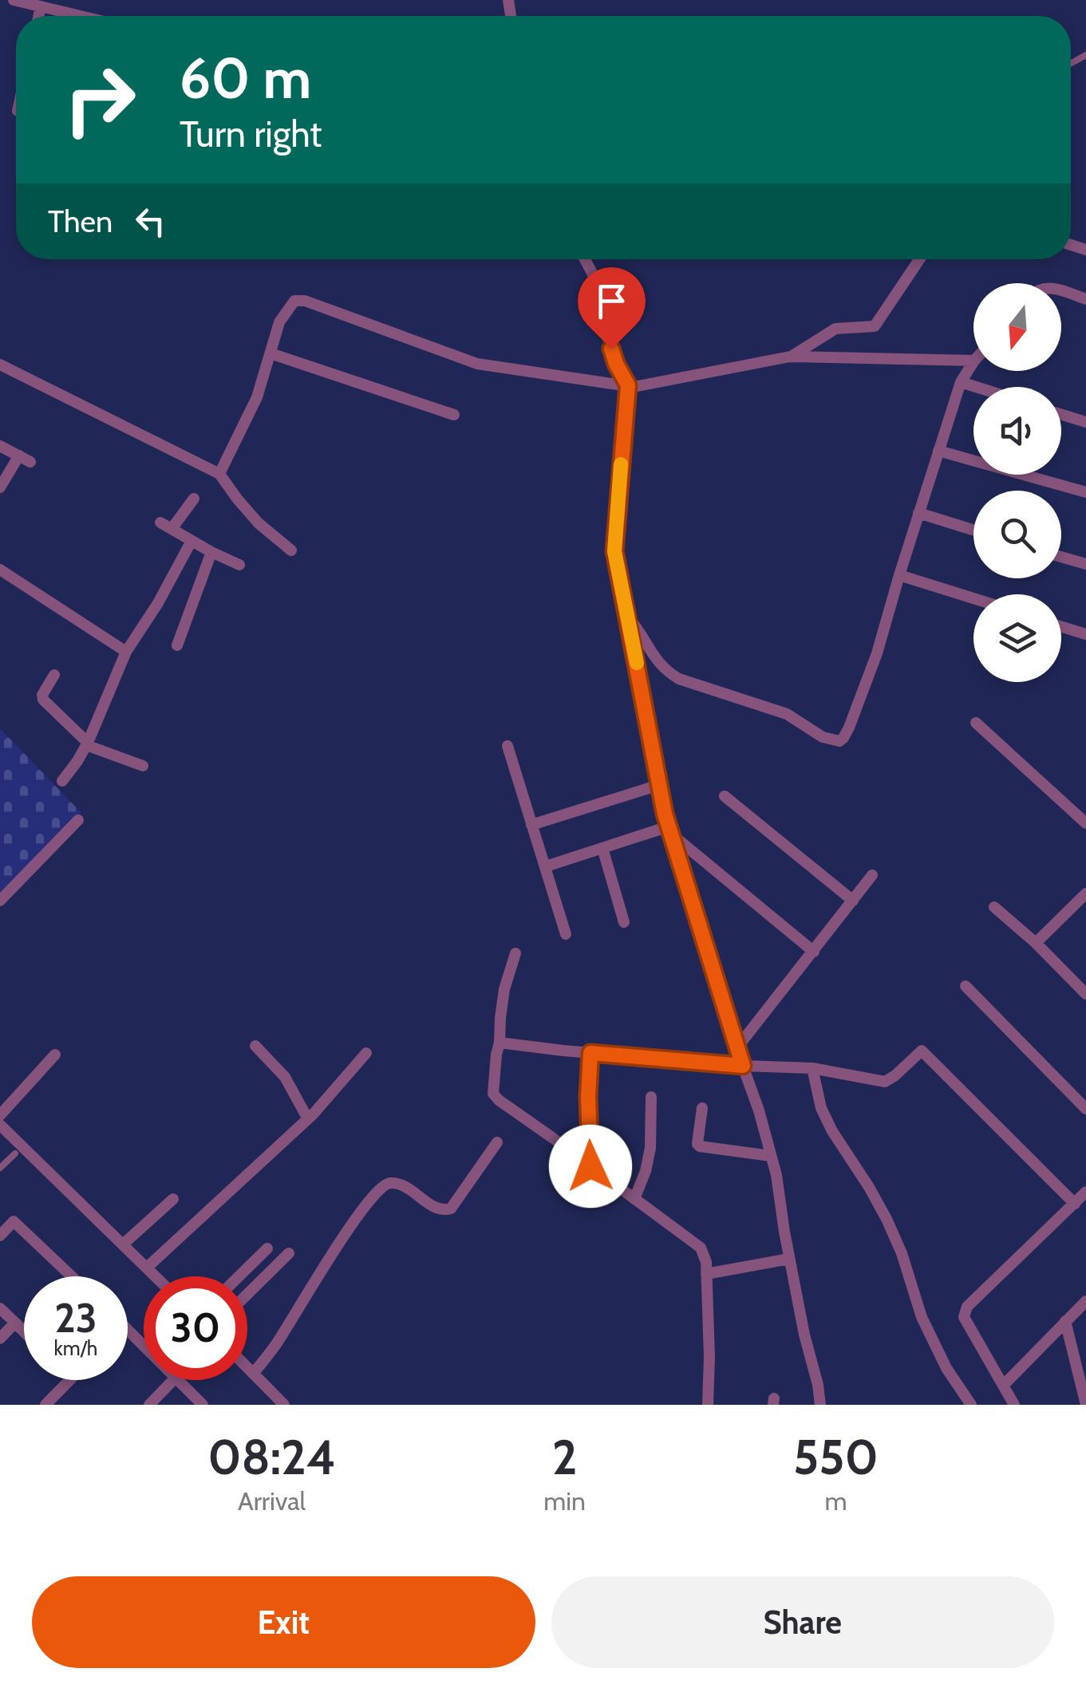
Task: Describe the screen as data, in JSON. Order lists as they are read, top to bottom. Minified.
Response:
{"north":"bottom","page":{"turn":["60 m","Turn right"],"then":"Then","speed":"23 km/h","limit":"30","eta":["08:24","Arrival","2","min","550","m"],"buttons":["Exit","Share"]}}
